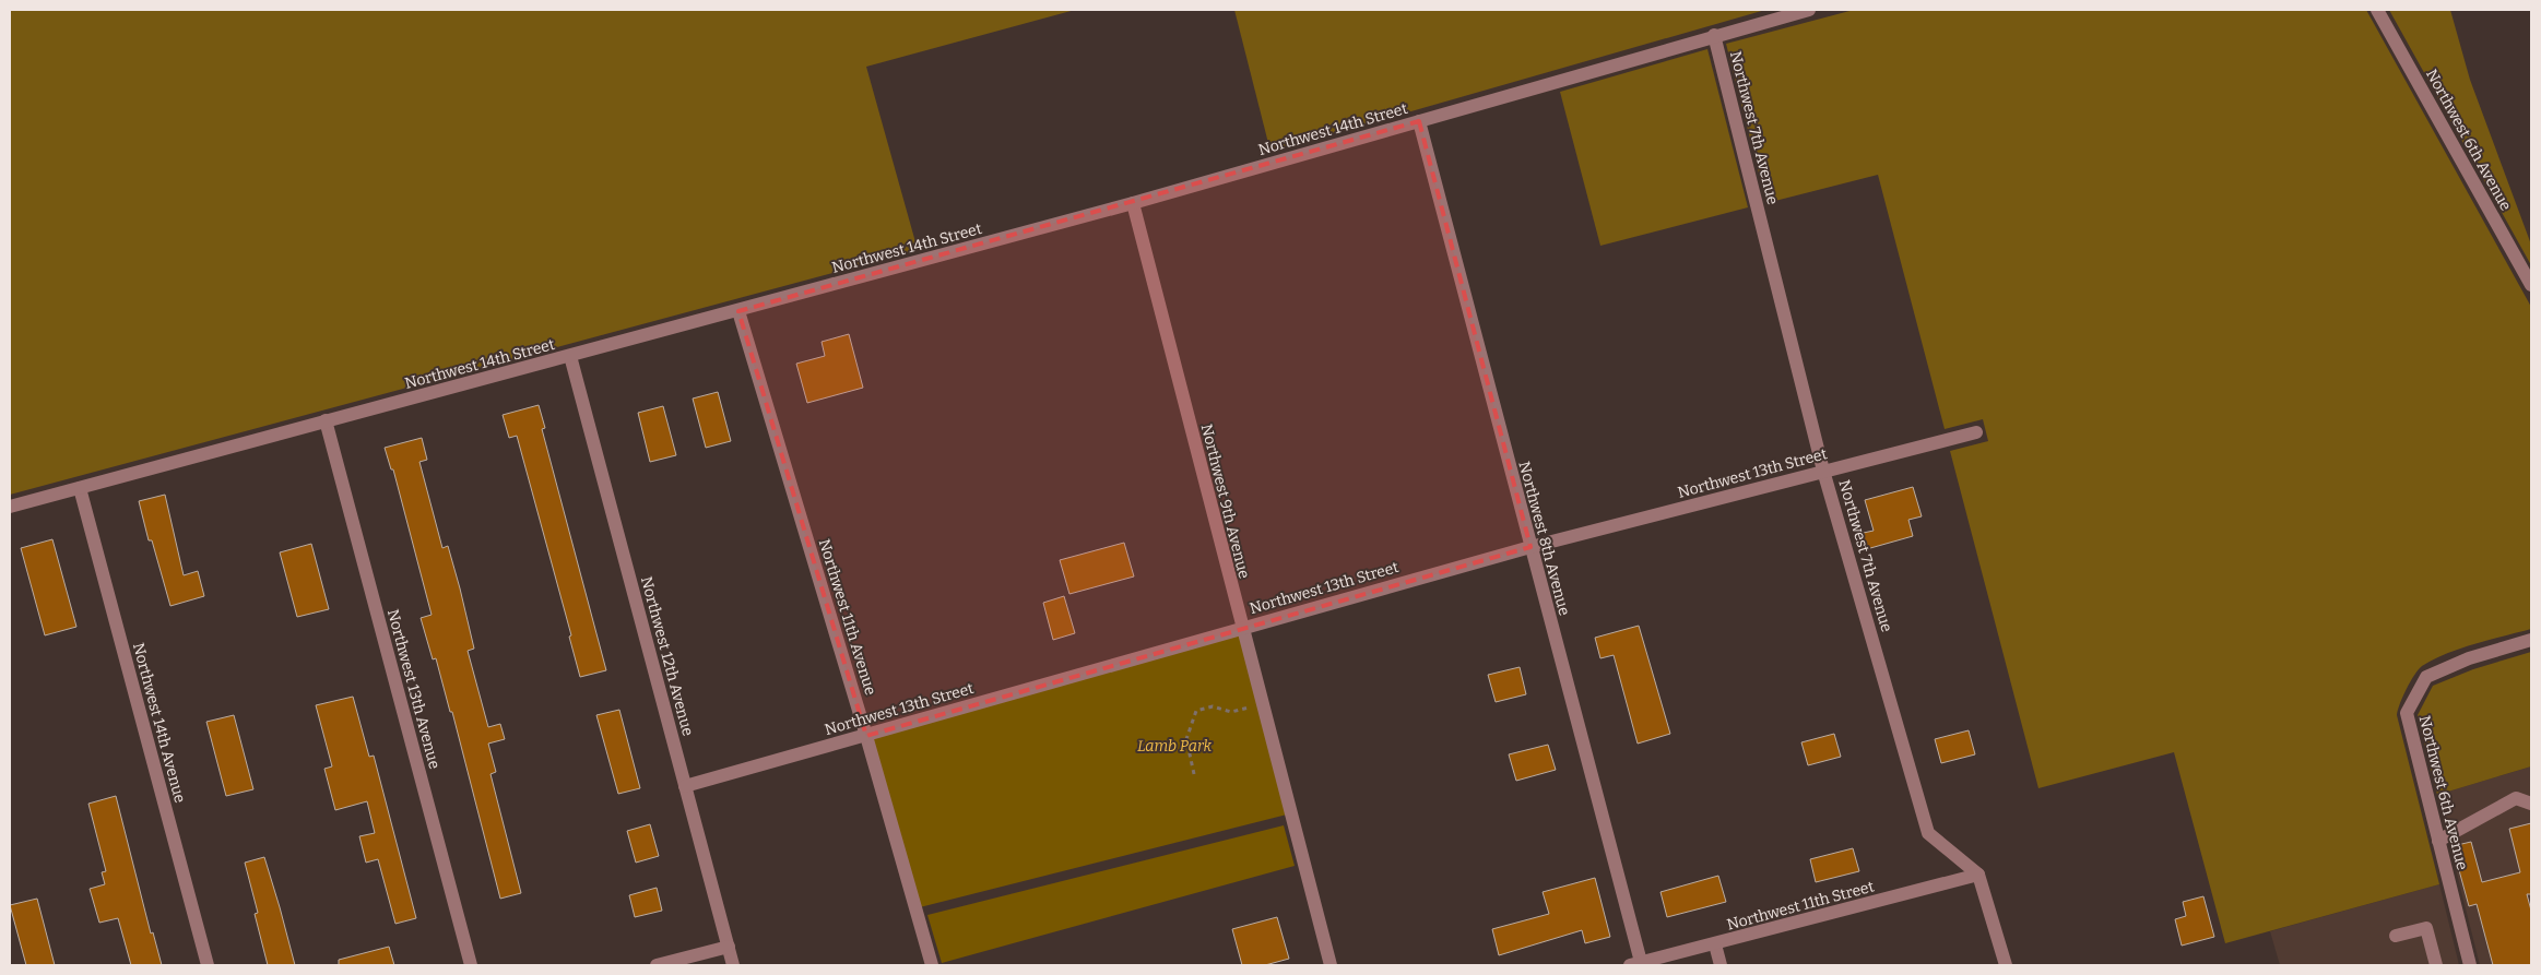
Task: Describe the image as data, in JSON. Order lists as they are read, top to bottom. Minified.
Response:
{"streets":{"street":["Northwest 7th Avenue","Northwest 14th Street","Northwest 6th Avenue","Northwest 13th Street","Northwest 9th Avenue","Northwest 8th Avenue","Northwest 11th Avenue","Northwest 12th Avenue","Northwest 13th Avenue","Northwest 14th Avenue","Northwest 11th Street"]},"crossings":[["Northwest 7th Avenue","Northwest 14th Street"],["Northwest 7th Avenue","Northwest 13th Street"],["Northwest 7th Avenue","Northwest 11th Street"],["Northwest 14th Street","Northwest 9th Avenue"],["Northwest 14th Street","Northwest 8th Avenue"],["Northwest 14th Street","Northwest 11th Avenue"],["Northwest 14th Street","Northwest 12th Avenue"],["Northwest 14th Street","Northwest 13th Avenue"],["Northwest 14th Street","Northwest 14th Avenue"],["Northwest 13th Street","Northwest 9th Avenue"],["Northwest 13th Street","Northwest 8th Avenue"],["Northwest 13th Street","Northwest 11th Avenue"],["Northwest 13th Street","Northwest 12th Avenue"],["Northwest 8th Avenue","Northwest 11th Street"]],"parks":["Lamb Park"]}
